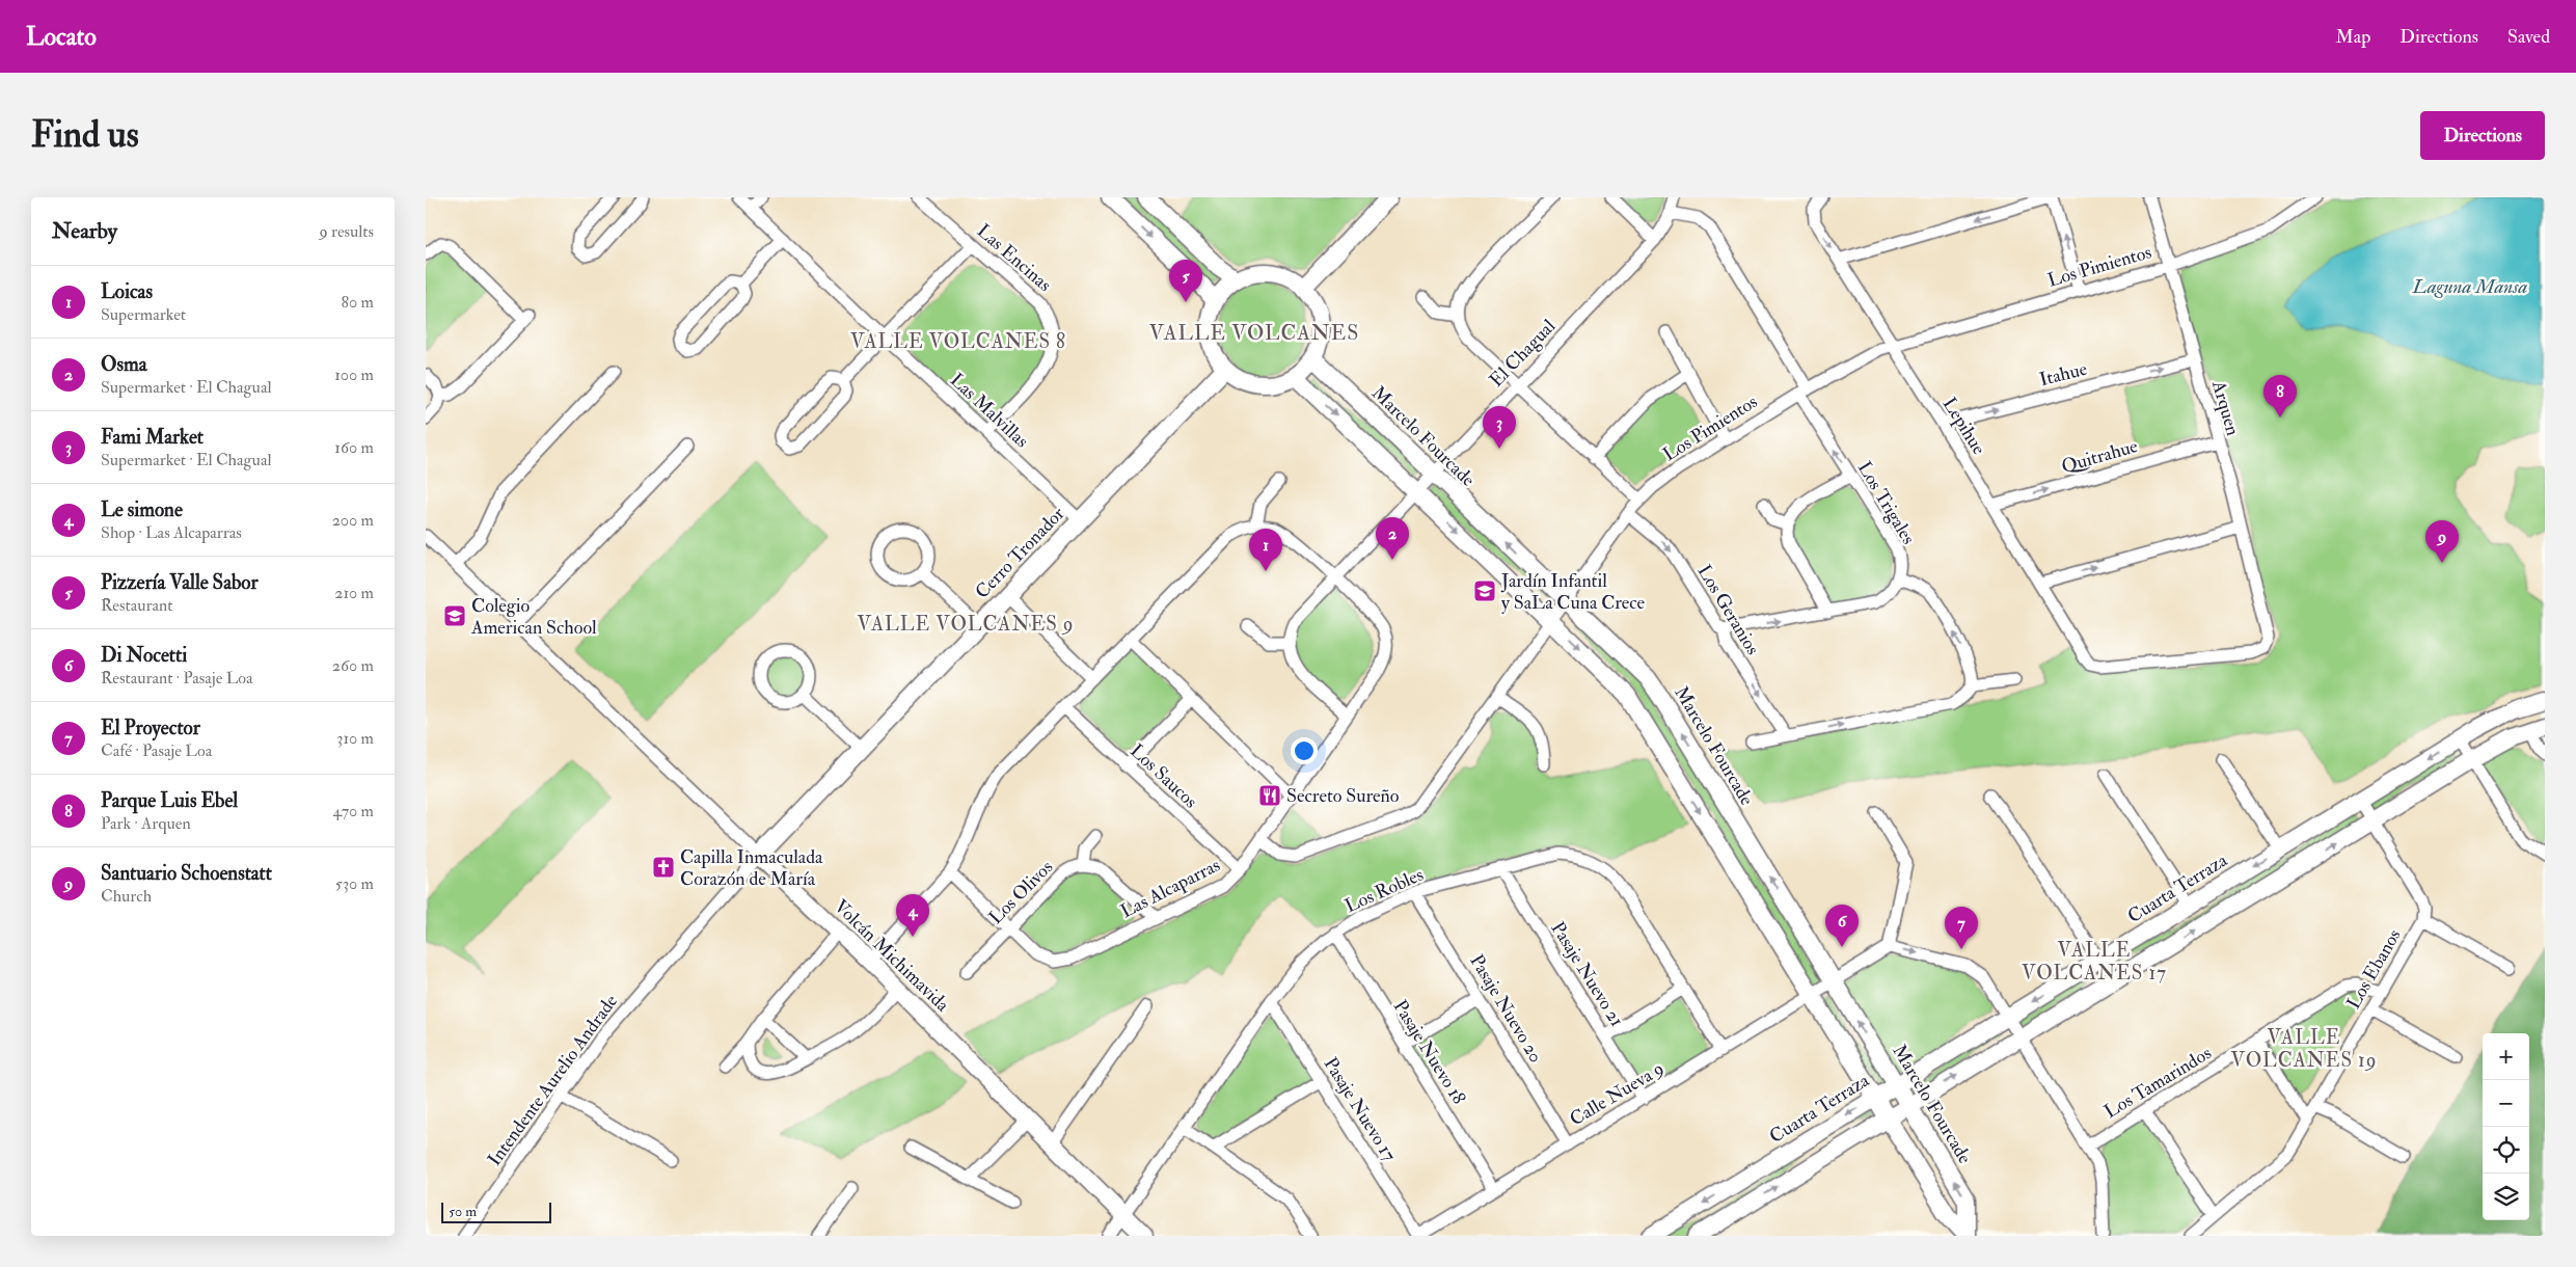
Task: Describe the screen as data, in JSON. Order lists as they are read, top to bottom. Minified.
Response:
{"streets":{"street":["Las Encinas","Los Pimientos","El Chagual","Itahue","Arquen","Las Malvillas","Lepihue","Marcelo Fourcade","Quitrahue","Los Trigales","Cerro Tronador","Los Geranios","Los Saucos","Las Alcaparras","Cuarta Terraza","Los Robles","Los Olivos","Volcán Michimavida","Los Ebanos","Pasaje Nuevo 21","Pasaje Nuevo 20","Pasaje Nuevo 18","Intendente Aurelio Andrade","Los Tamarindos","Calle Nueva 9","Pasaje Nuevo 17"]},"crossings":[["Las Encinas","Las Malvillas"],["Los Pimientos","Arquen"],["Los Pimientos","Lepihue"],["Los Pimientos","Marcelo Fourcade"],["Los Pimientos","Los Trigales"],["Los Pimientos","Los Geranios"],["Los Pimientos","Las Alcaparras"],["El Chagual","Marcelo Fourcade"],["El Chagual","Los Trigales"],["El Chagual","Las Alcaparras"],["Itahue","Arquen"],["Itahue","Lepihue"],["Arquen","Lepihue"],["Arquen","Quitrahue"],["Las Malvillas","Cerro Tronador"],["Lepihue","Quitrahue"],["Marcelo Fourcade","Cerro Tronador"],["Marcelo Fourcade","Cuarta Terraza"],["Marcelo Fourcade","Calle Nueva 9"],["Cerro Tronador","Volcán Michimavida"],["Cerro Tronador","Intendente Aurelio Andrade"],["Los Saucos","Las Alcaparras"],["Las Alcaparras","Los Olivos"],["Cuarta Terraza","Los Ebanos"],["Los Robles","Volcán Michimavida"],["Los Robles","Pasaje Nuevo 21"],["Los Robles","Pasaje Nuevo 20"],["Los Robles","Pasaje Nuevo 18"],["Los Robles","Calle Nueva 9"],["Los Robles","Pasaje Nuevo 17"],["Volcán Michimavida","Intendente Aurelio Andrade"],["Los Ebanos","Los Tamarindos"],["Pasaje Nuevo 21","Calle Nueva 9"],["Pasaje Nuevo 20","Calle Nueva 9"],["Pasaje Nuevo 18","Calle Nueva 9"],["Calle Nueva 9","Pasaje Nuevo 17"]],"one_way":["Itahue","Los Geranios"],"districts":["VALLE VOLCANES","VALLE VOLCANES 8","VALLE VOLCANES 9","VALLE VOLCANES 17","VALLE VOLCANES 19"],"water":["Laguna Mansa"],"places":{"school or university":["Jardín Infantil y SaLa Cuna Crece","Colegio American School"],"restaurant":["Secreto Sureño"],"church":["Capilla Inmaculada Corazón de María"]},"scale_bar":"50 m","page":{"header":"Locato","nav":["Map","Directions","Saved"],"buttons":"Directions","title":"Find us","heading":["Nearby","9 results"],"pins":["5","8","3","2","9","1","4","6","7"],"list":[{"mark":"1","name":"Loicas","note":"Supermarket","value":"80 m"},{"mark":"2","name":"Osma","note":"Supermarket · El Chagual","value":"100 m"},{"mark":"3","name":"Fami Market","note":"Supermarket · El Chagual","value":"160 m"},{"mark":"4","name":"Le simone","note":"Shop · Las Alcaparras","value":"200 m"},{"mark":"5","name":"Pizzería Valle Sabor","note":"Restaurant","value":"210 m"},{"mark":"6","name":"Di Nocetti","note":"Restaurant · Pasaje Loa","value":"260 m"},{"mark":"7","name":"El Proyector","note":"Café · Pasaje Loa","value":"310 m"},{"mark":"8","name":"Parque Luis Ebel","note":"Park · Arquen","value":"470 m"},{"mark":"9","name":"Santuario Schoenstatt","note":"Church","value":"530 m"}],"map_buttons":["+","−"],"scale":"50 m"}}
